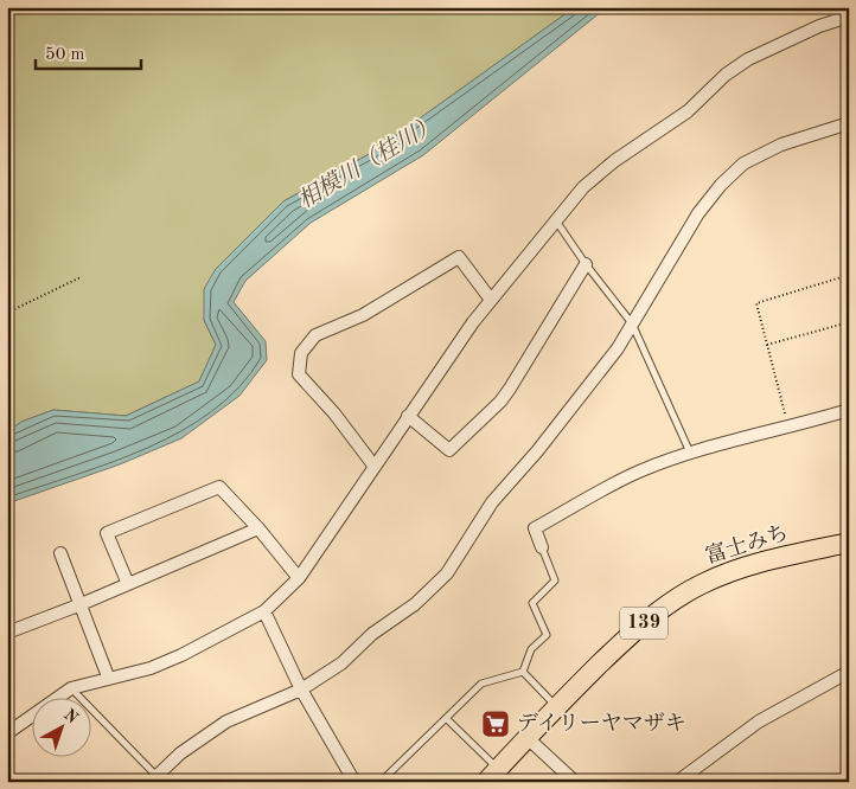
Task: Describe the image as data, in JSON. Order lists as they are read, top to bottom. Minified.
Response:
{"streets":{"highway":["富士みち","139"]},"water":["相模川（桂川）"],"places":{"supermarket":["デイリーヤマザキ"]},"scale_bar":"50 m","north":"top right"}
